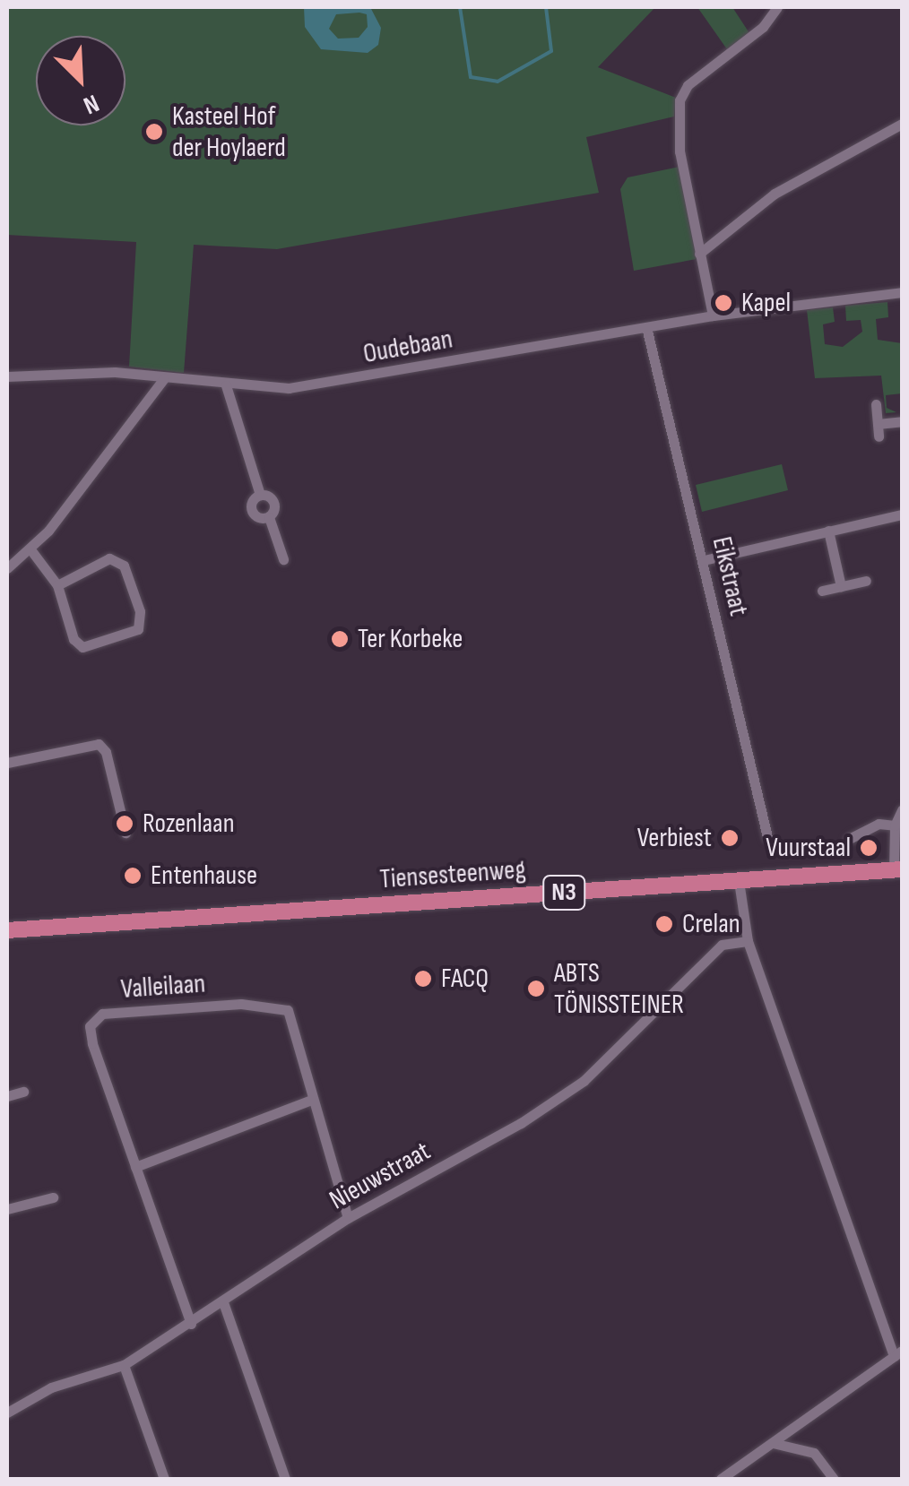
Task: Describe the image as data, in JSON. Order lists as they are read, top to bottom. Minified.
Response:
{"streets":{"main road":["Tiensesteenweg","N3"],"street":["Oudebaan","Eikstraat","Valleilaan","Nieuwstraat"]},"crossings":[["Oudebaan","Eikstraat"],["Valleilaan","Nieuwstraat"]],"places":["Kasteel Hof der Hoylaerd","Kapel","Ter Korbeke","Rozenlaan","Verbiest","Vuurstaal","Entenhause","Crelan","FACQ","ABTS TÖNISSTEINER"],"north":"bottom right"}
